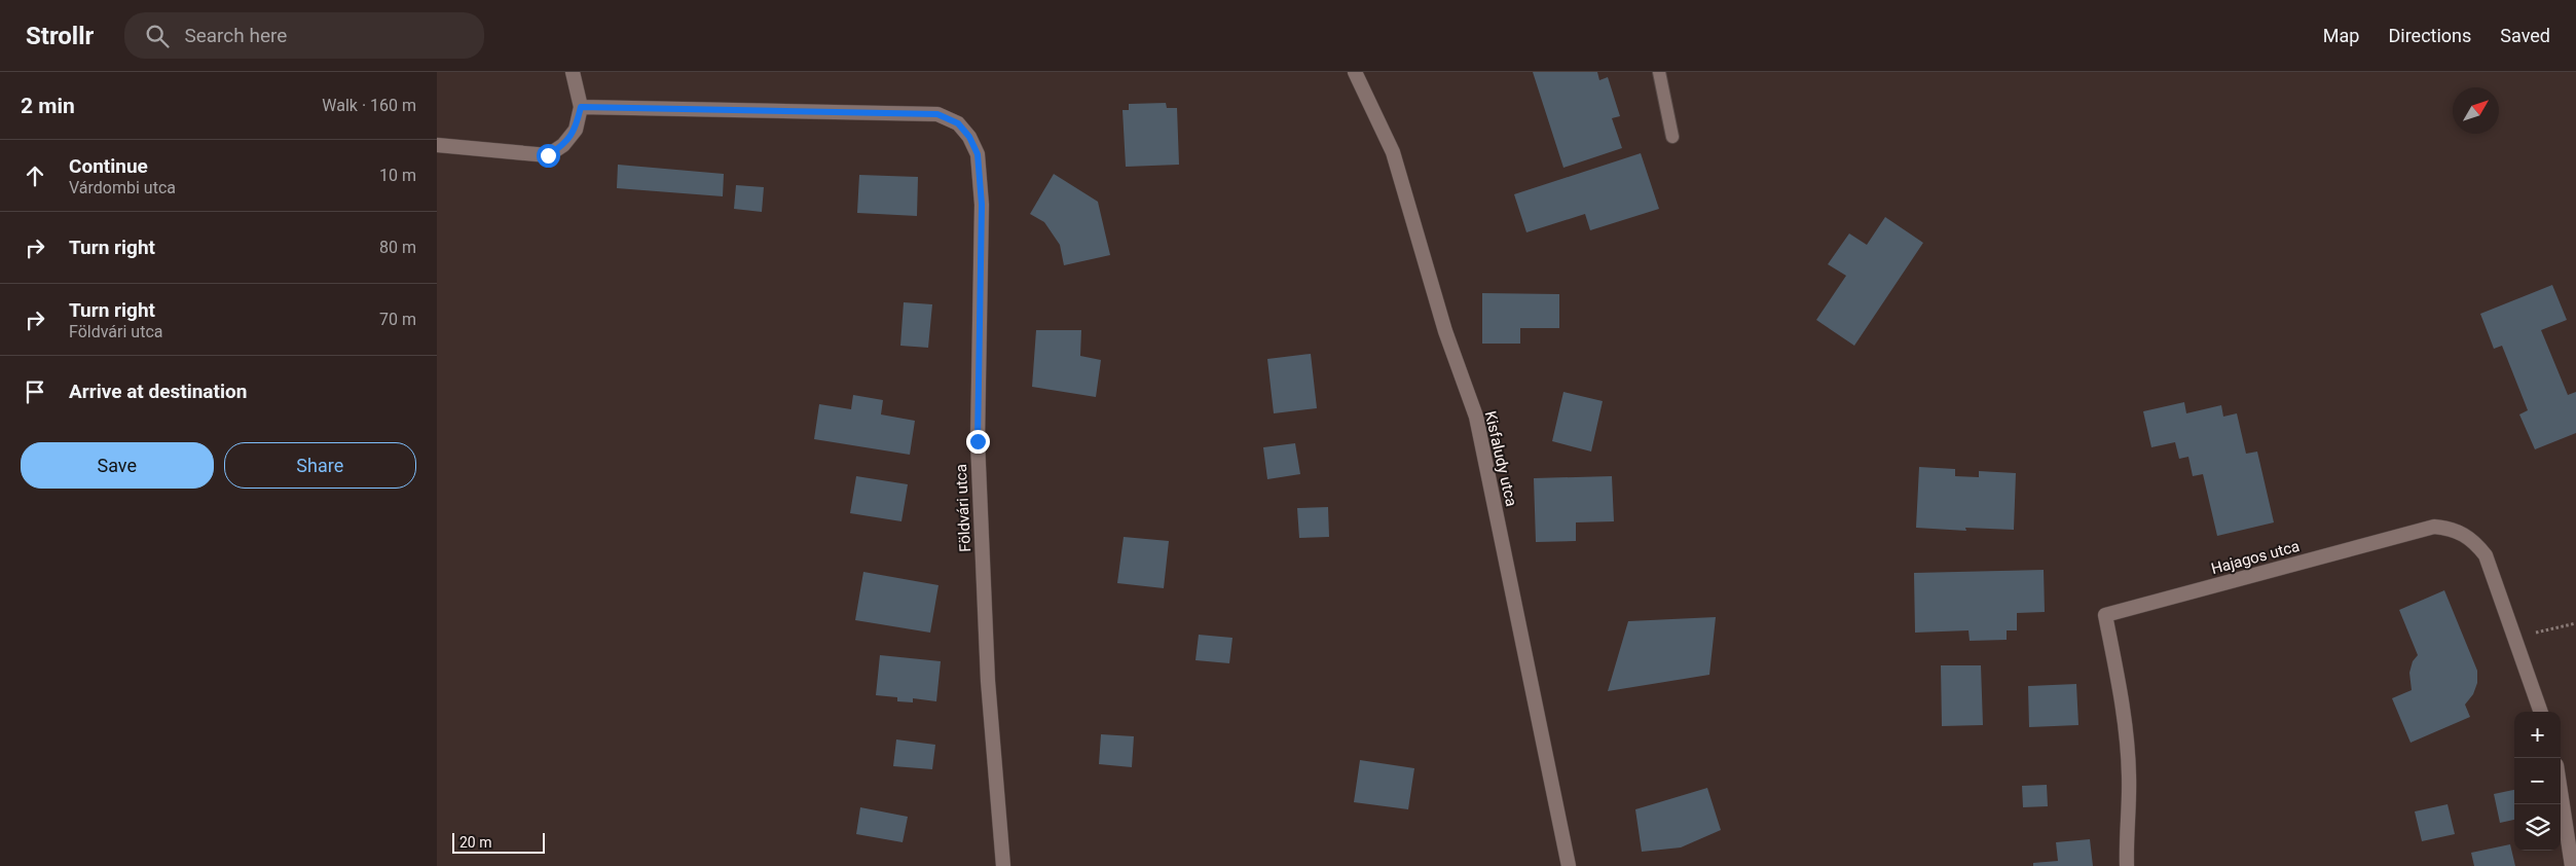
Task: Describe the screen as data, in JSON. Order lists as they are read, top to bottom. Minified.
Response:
{"streets":{"street":["Kisfaludy utca","Földvári utca","Hajagos utca"]},"scale_bar":"20 m","north":"top right","page":{"header":"Strollr","search":"Search here","nav":["Map","Directions","Saved"],"heading":["2 min","Walk · 160 m"],"list":[["Continue","Várdombi utca","10 m"],["Turn right","80 m"],["Turn right","Földvári utca","70 m"],"Arrive at destination"],"buttons":["Save","Share"],"map_buttons":["+","−"],"scale":"20 m"}}
